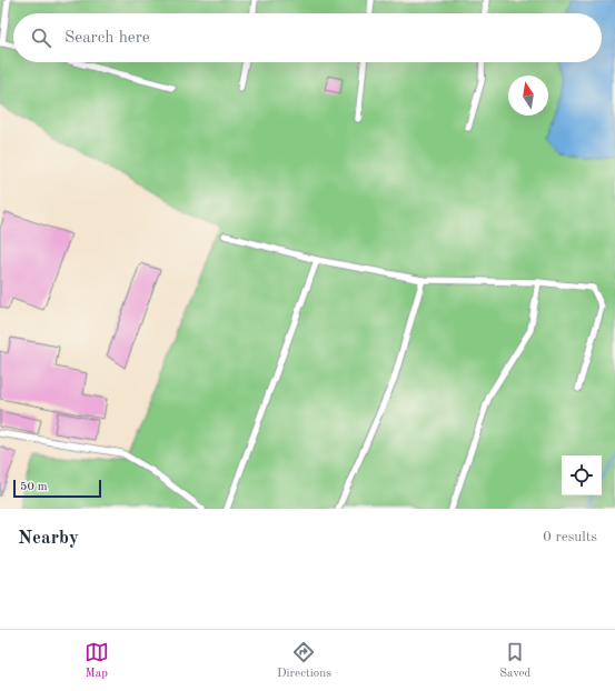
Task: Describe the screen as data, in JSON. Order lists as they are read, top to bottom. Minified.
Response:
{"scale_bar":"50 m","north":"top","page":{"search":"Search here","scale":"50 m","heading":["Nearby","0 results"],"nav":["Map","Directions","Saved"]}}
